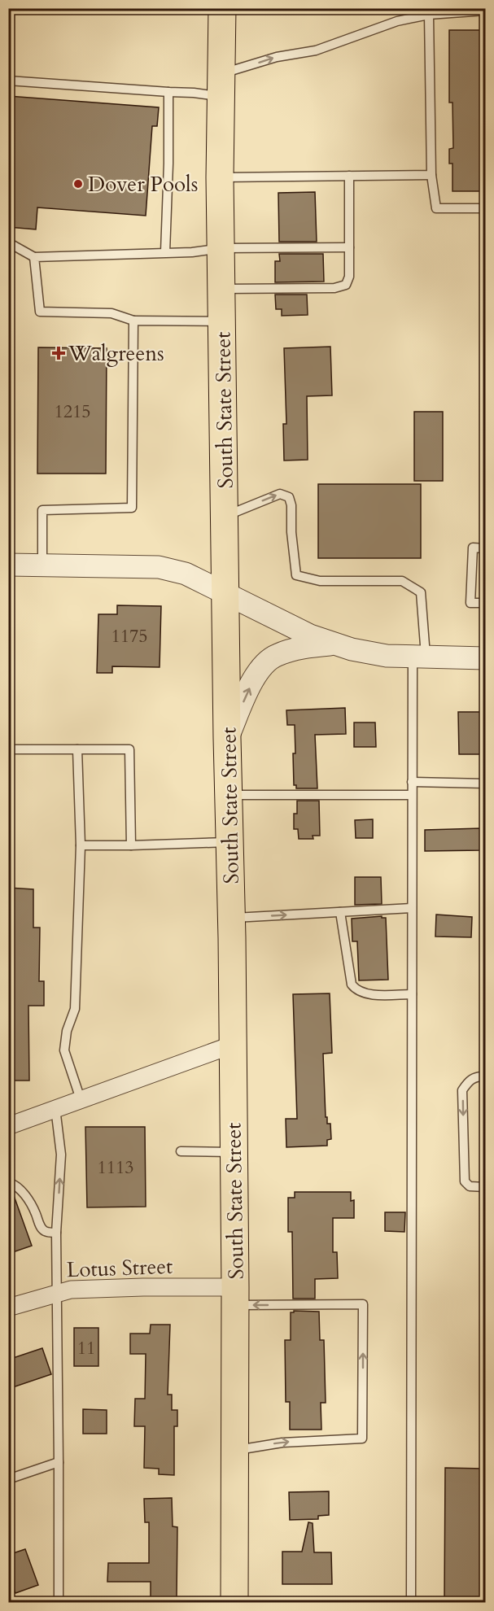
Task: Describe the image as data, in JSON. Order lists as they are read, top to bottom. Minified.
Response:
{"streets":{"main road":["South State Street"],"street":["Lotus Street"]},"crossings":[["South State Street","Lotus Street"]],"places":{"other":["Dover Pools"],"health":["Walgreens"]},"house_numbers":["1215","1175","1113","11"]}
